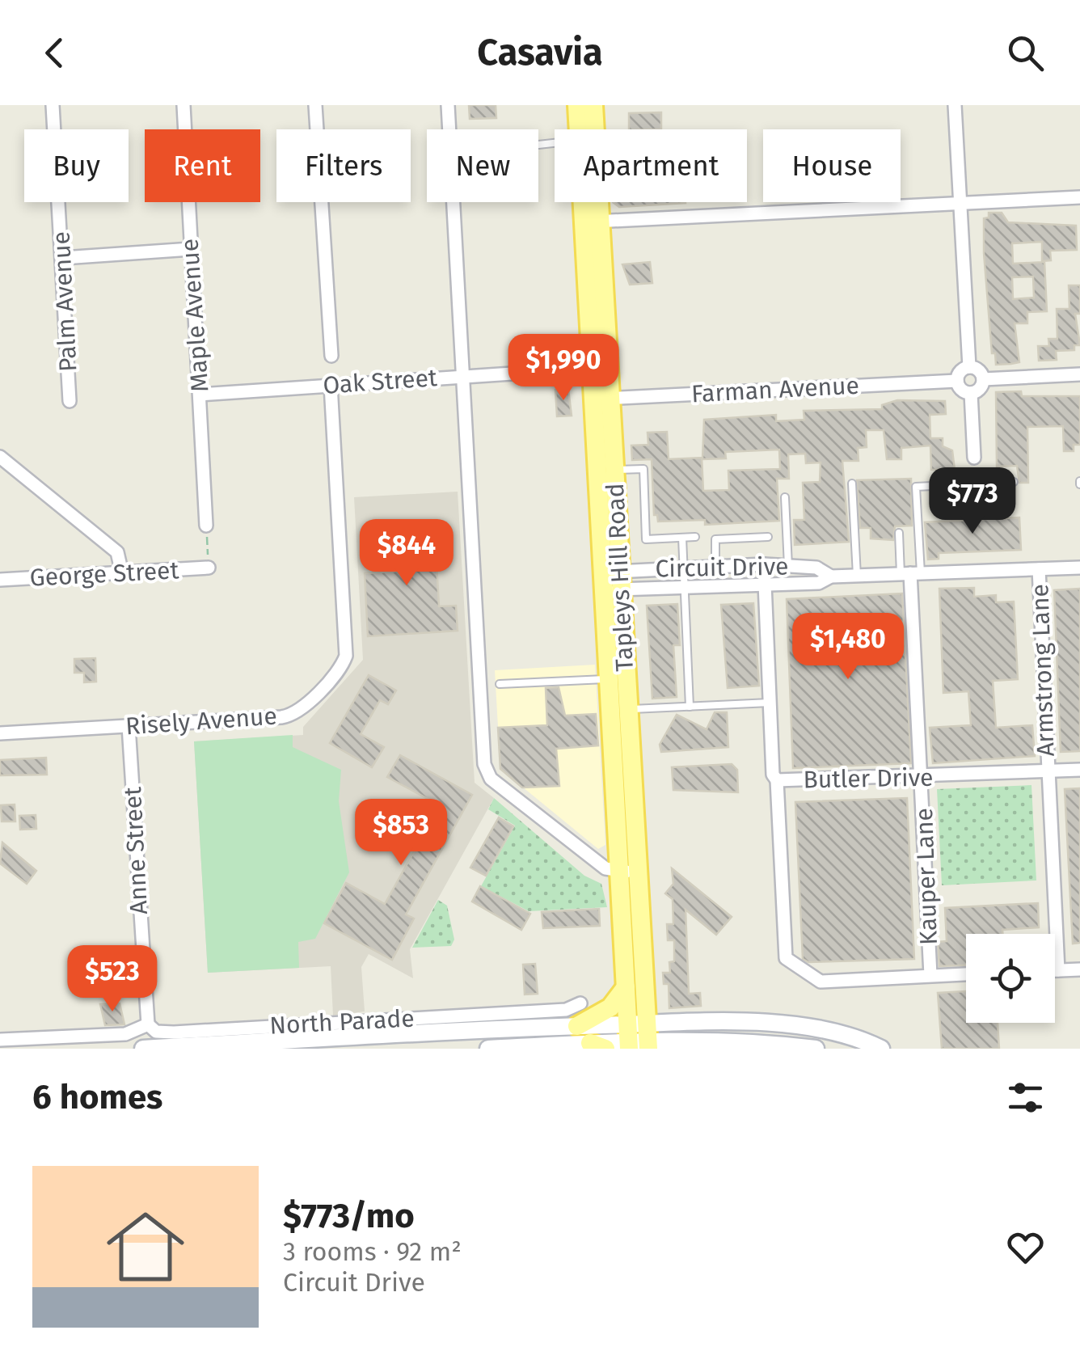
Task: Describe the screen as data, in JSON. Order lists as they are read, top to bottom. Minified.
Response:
{"streets":{"main road":["Tapleys Hill Road"],"street":["Palm Avenue","Maple Avenue","Oak Street","Farman Avenue","Circuit Drive","George Street","Armstrong Lane","Risely Avenue","Butler Drive","Anne Street","Kauper Lane","North Parade"]},"crossings":[["Maple Avenue","Oak Street"],["Oak Street","Tapleys Hill Road"],["Oak Street","Risely Avenue"],["Farman Avenue","Tapleys Hill Road"],["Circuit Drive","Tapleys Hill Road"],["Circuit Drive","Armstrong Lane"],["Circuit Drive","Butler Drive"],["Circuit Drive","Kauper Lane"],["Armstrong Lane","Butler Drive"],["Risely Avenue","Anne Street"],["Butler Drive","Kauper Lane"],["Anne Street","North Parade"]],"page":{"header":"Casavia","chip":["Buy","Rent","Filters","New","Apartment","House"],"price":["$1,990","$773","$844","$1,480","$853","$523"],"heading":"6 homes","list":[{"name":"$773/mo","note":"3 rooms · 92 m² · Circuit Drive"}]}}
